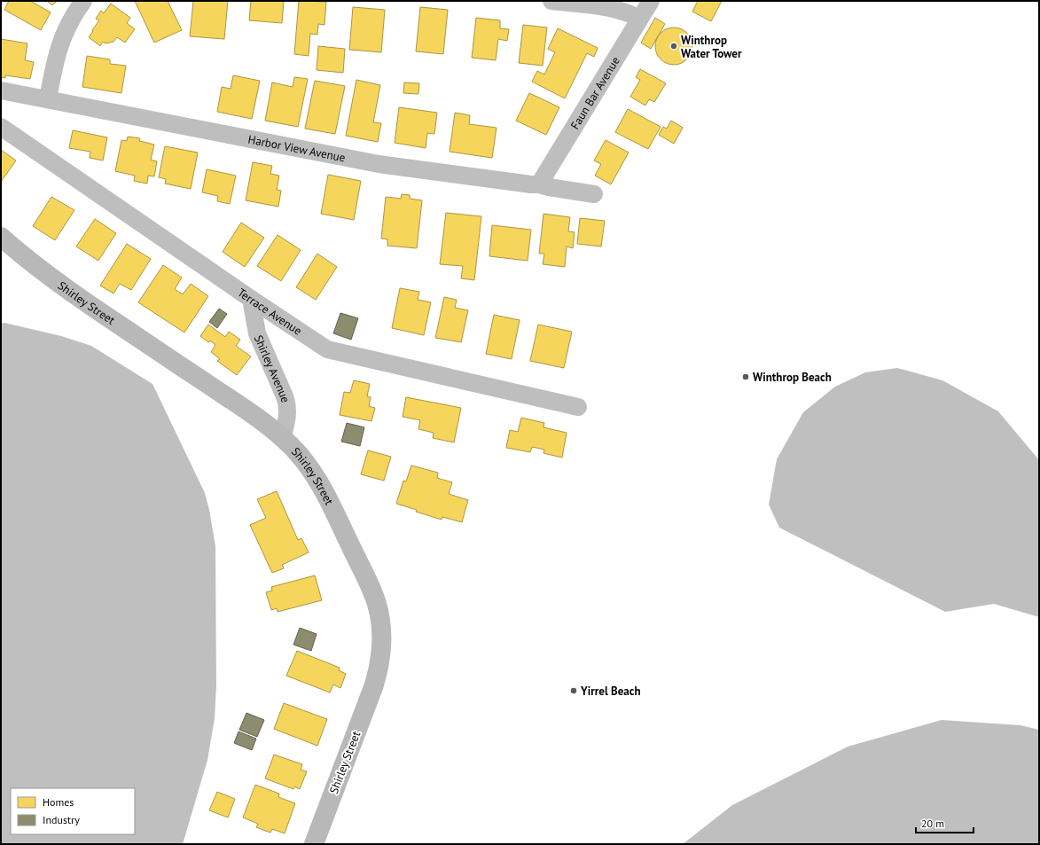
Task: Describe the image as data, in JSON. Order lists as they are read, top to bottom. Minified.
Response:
{"streets":{"main road":["Shirley Street"],"street":["Faun Bar Avenue","Harbor View Avenue","Terrace Avenue","Shirley Avenue"]},"crossings":[["Faun Bar Avenue","Harbor View Avenue"],["Shirley Street","Shirley Avenue"],["Terrace Avenue","Shirley Avenue"]],"places":["Winthrop Water Tower","Winthrop Beach","Yirrel Beach"],"legend":["Homes","Industry"],"scale_bar":"20 m"}
